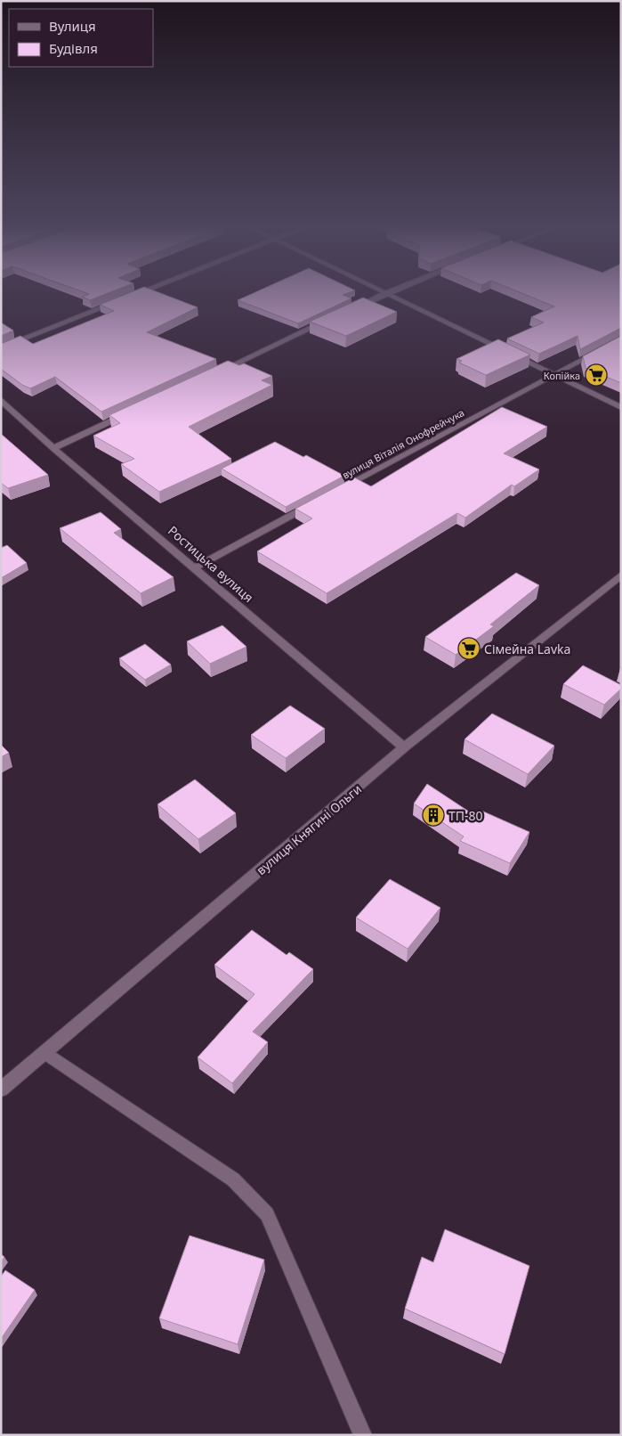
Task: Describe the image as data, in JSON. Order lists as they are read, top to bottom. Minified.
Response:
{"streets":{"street":["вулиця Віталія Онофрейчука","Ростицька вулиця","вулиця Княгині Ольги"]},"crossings":[["Ростицька вулиця","вулиця Княгині Ольги"]],"places":{"supermarket":["Копійка","Сімейна Lavka"],"building":["ТП-80"]},"legend":["Вулиця","Будівля"]}
